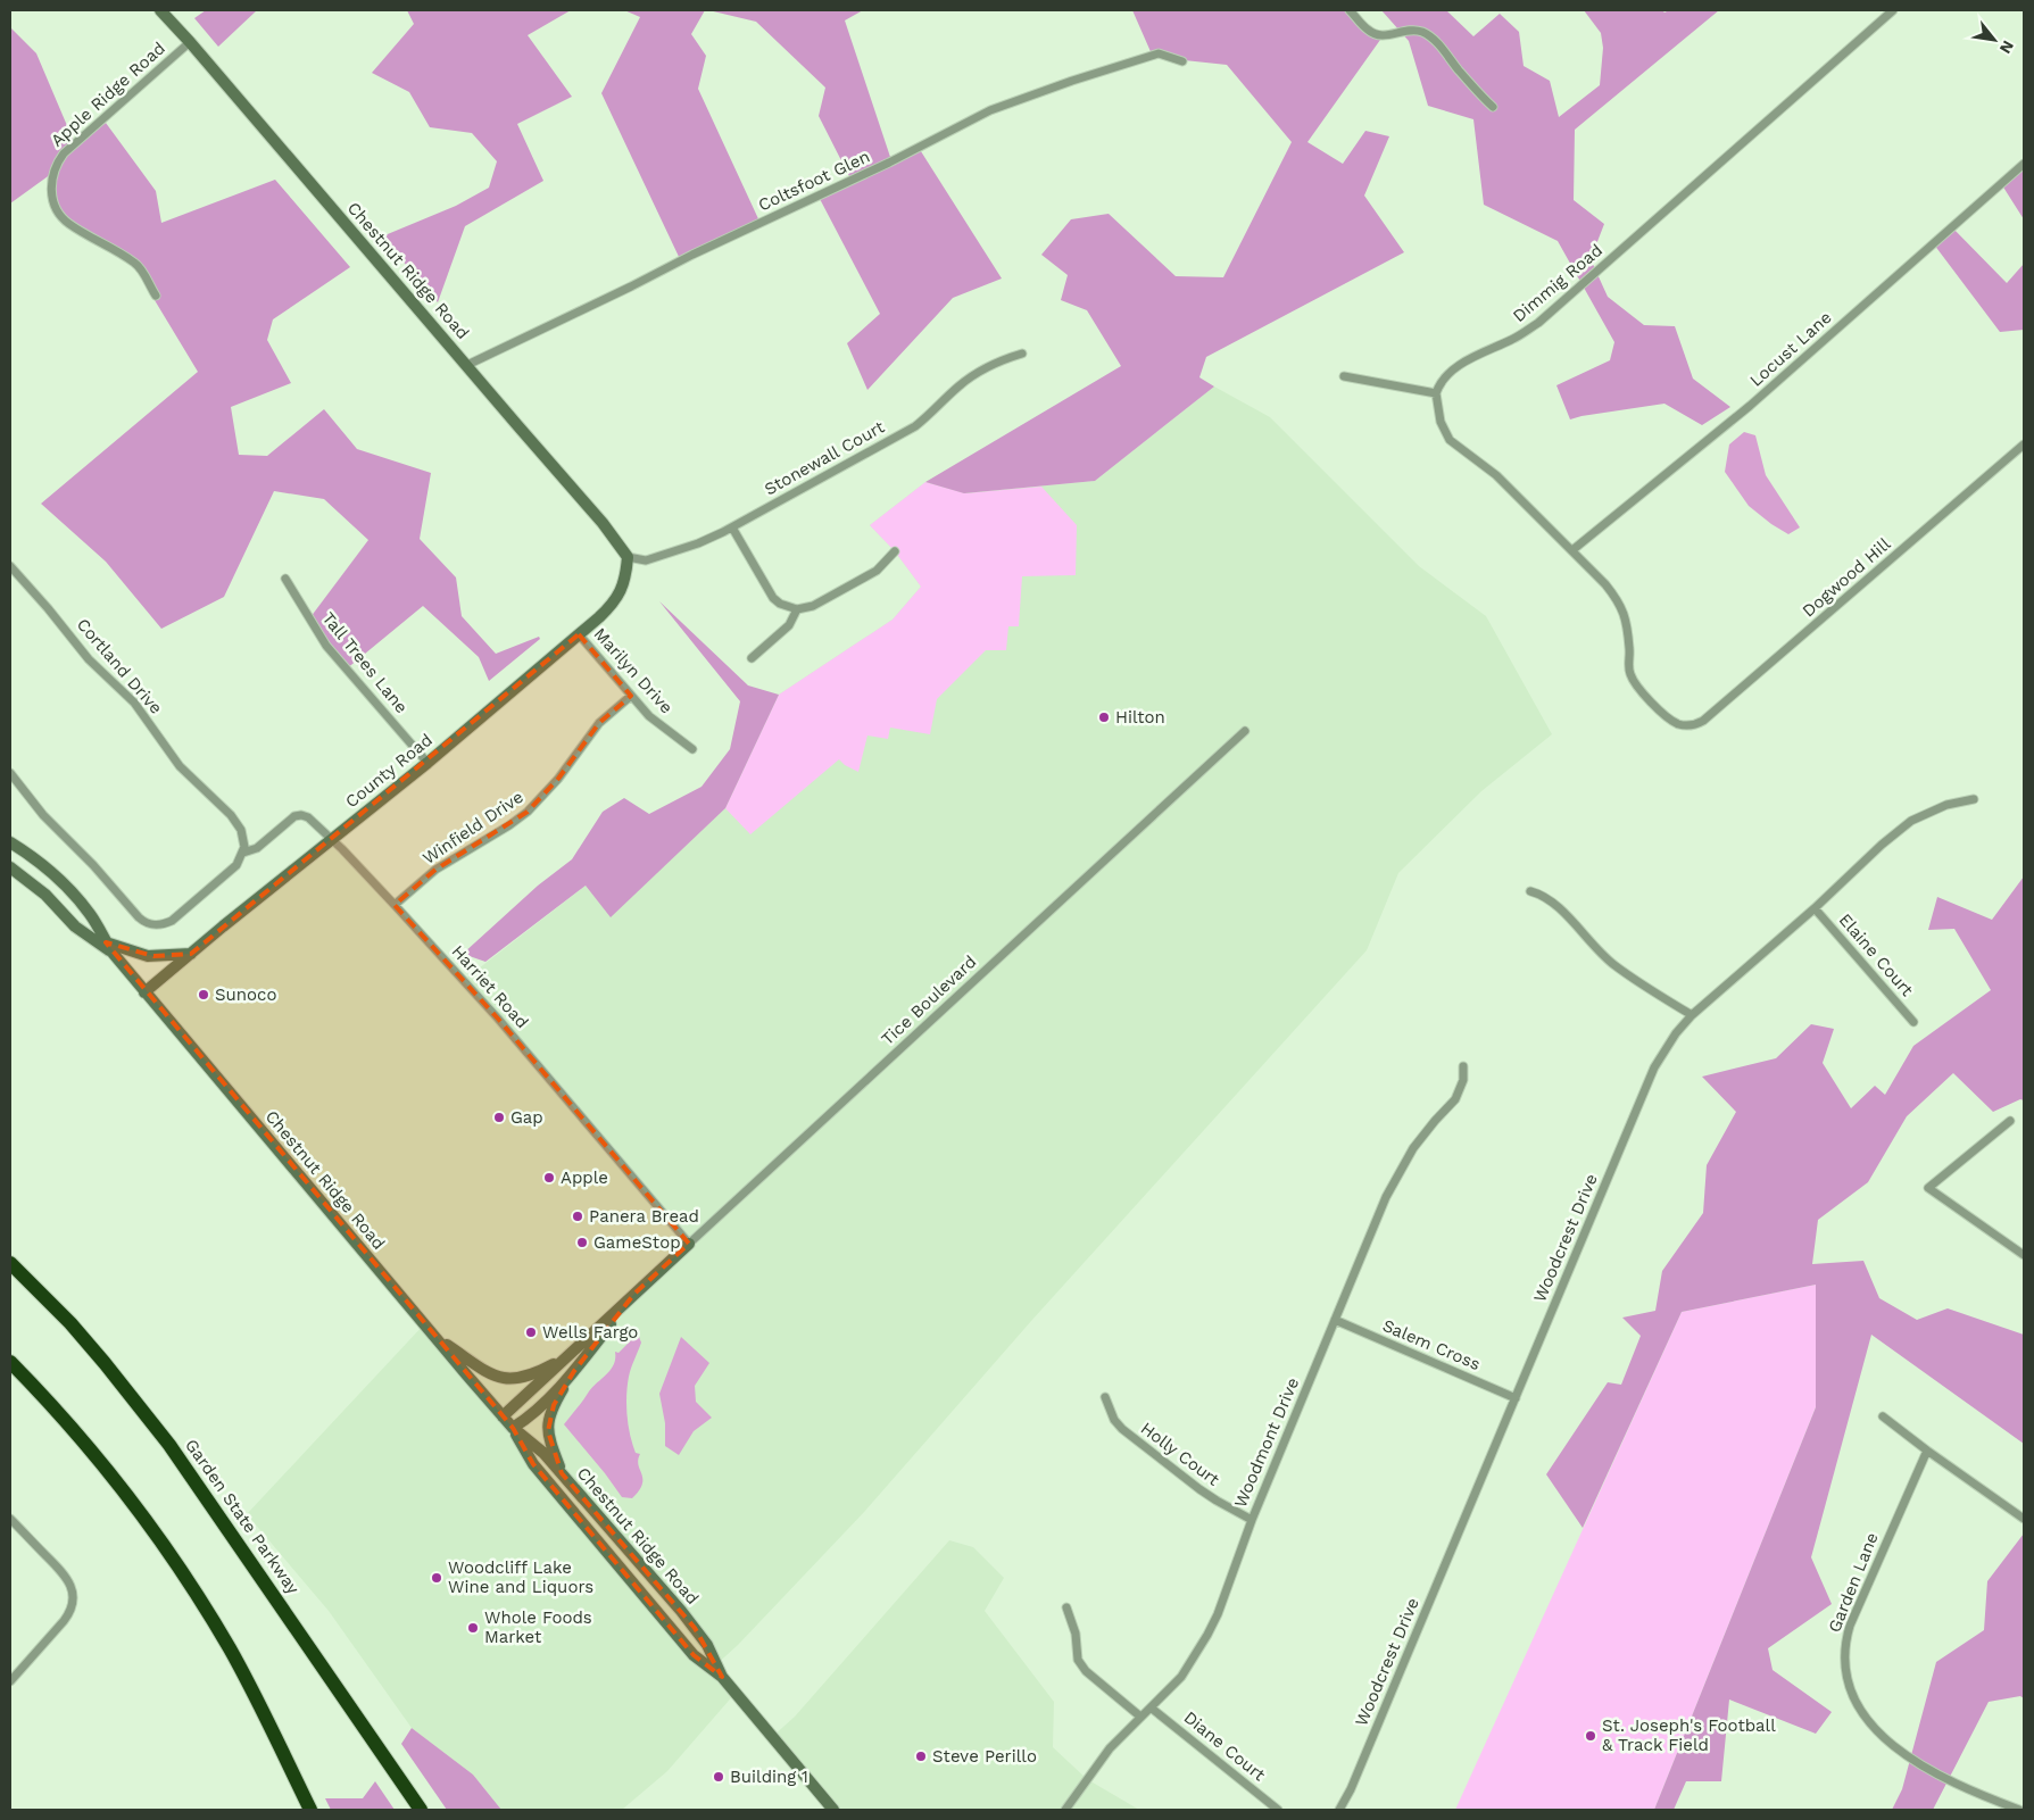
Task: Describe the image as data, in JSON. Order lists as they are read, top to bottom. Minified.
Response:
{"streets":{"highway":["Garden State Parkway"],"main road":["Chestnut Ridge Road","County Road","Tice Boulevard"],"street":["Apple Ridge Road","Coltsfoot Glen","Dimmig Road","Locust Lane","Stonewall Court","Dogwood Hill","Tall Trees Lane","Cortland Drive","Marilyn Drive","Winfield Drive","Elaine Court","Harriet Road","Woodcrest Drive","Salem Cross","Woodmont Drive","Holly Court","Garden Lane","Diane Court"]},"crossings":[["Apple Ridge Road","Chestnut Ridge Road"],["Coltsfoot Glen","Chestnut Ridge Road"],["Chestnut Ridge Road","Stonewall Court"],["Chestnut Ridge Road","County Road"],["Chestnut Ridge Road","Tice Boulevard"],["Locust Lane","Dogwood Hill"],["Stonewall Court","County Road"],["Tall Trees Lane","County Road"],["Cortland Drive","Harriet Road"],["Marilyn Drive","County Road"],["Marilyn Drive","Winfield Drive"],["County Road","Harriet Road"],["Winfield Drive","Harriet Road"],["Elaine Court","Woodcrest Drive"],["Harriet Road","Tice Boulevard"],["Woodcrest Drive","Salem Cross"],["Salem Cross","Woodmont Drive"],["Woodmont Drive","Holly Court"],["Woodmont Drive","Diane Court"]],"places":["Hilton","Sunoco","Gap","Apple","Panera Bread","GameStop","Wells Fargo","Woodcliff Lake Wine and Liquors","Whole Foods Market","St. Joseph's Football & Track Field","Steve Perillo","Building 1"],"north":"bottom right"}
